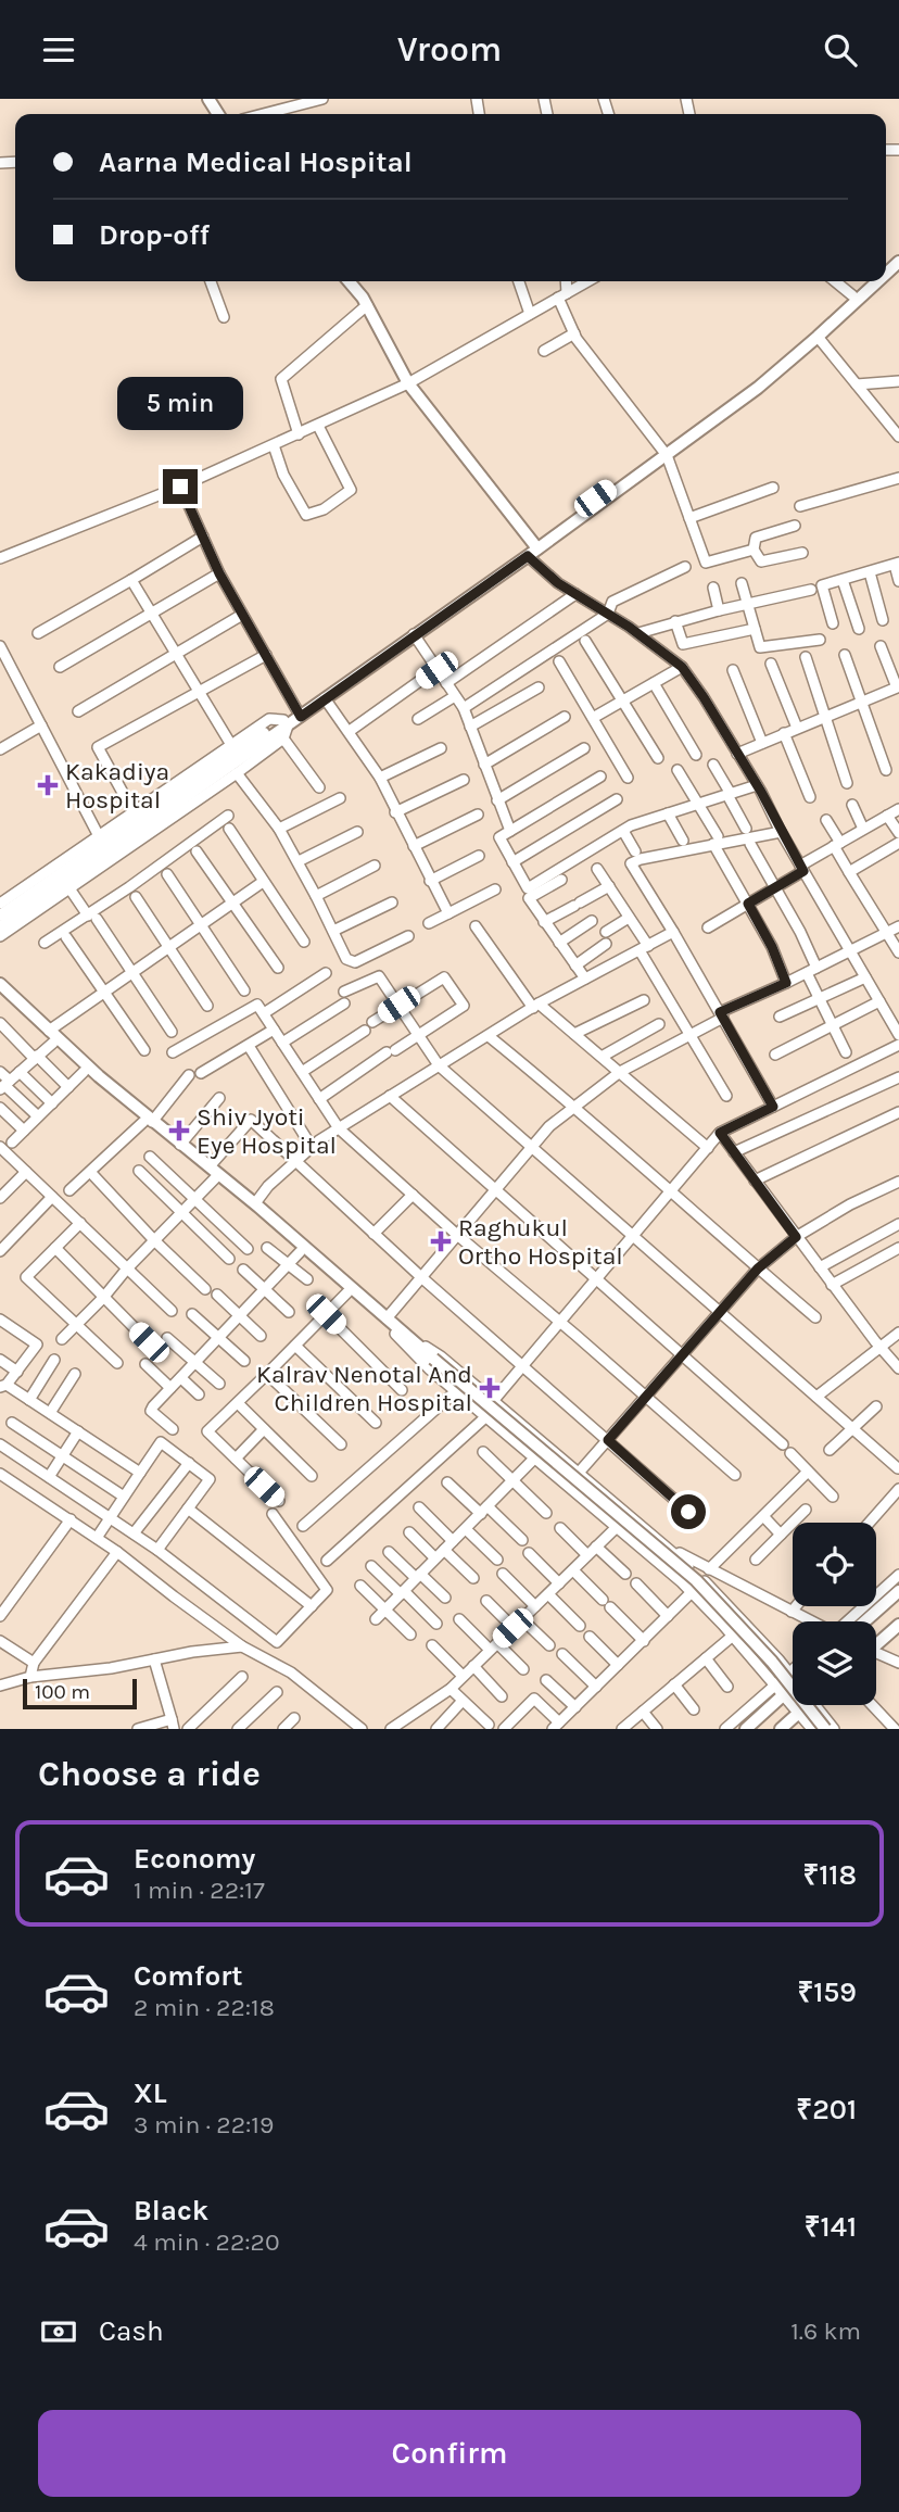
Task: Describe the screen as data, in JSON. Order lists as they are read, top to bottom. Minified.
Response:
{"places":{"health":["Kakadiya Hospital","Shiv Jyoti Eye Hospital","Raghukul Ortho Hospital","Kalrav Nenotal And Children Hospital"]},"scale_bar":"100 m","page":{"header":"Vroom","banner":["Aarna Medical Hospital","Drop-off"],"bubble":"5 min","scale":"100 m","heading":"Choose a ride","list":[{"name":"Economy","note":"1 min · 22:17","value":"₹118"},{"name":"Comfort","note":"2 min · 22:18","value":"₹159"},{"name":"XL","note":"3 min · 22:19","value":"₹201"},{"name":"Black","note":"4 min · 22:20","value":"₹141"}],"pay":["Cash","1.6 km"],"buttons":"Confirm"}}
